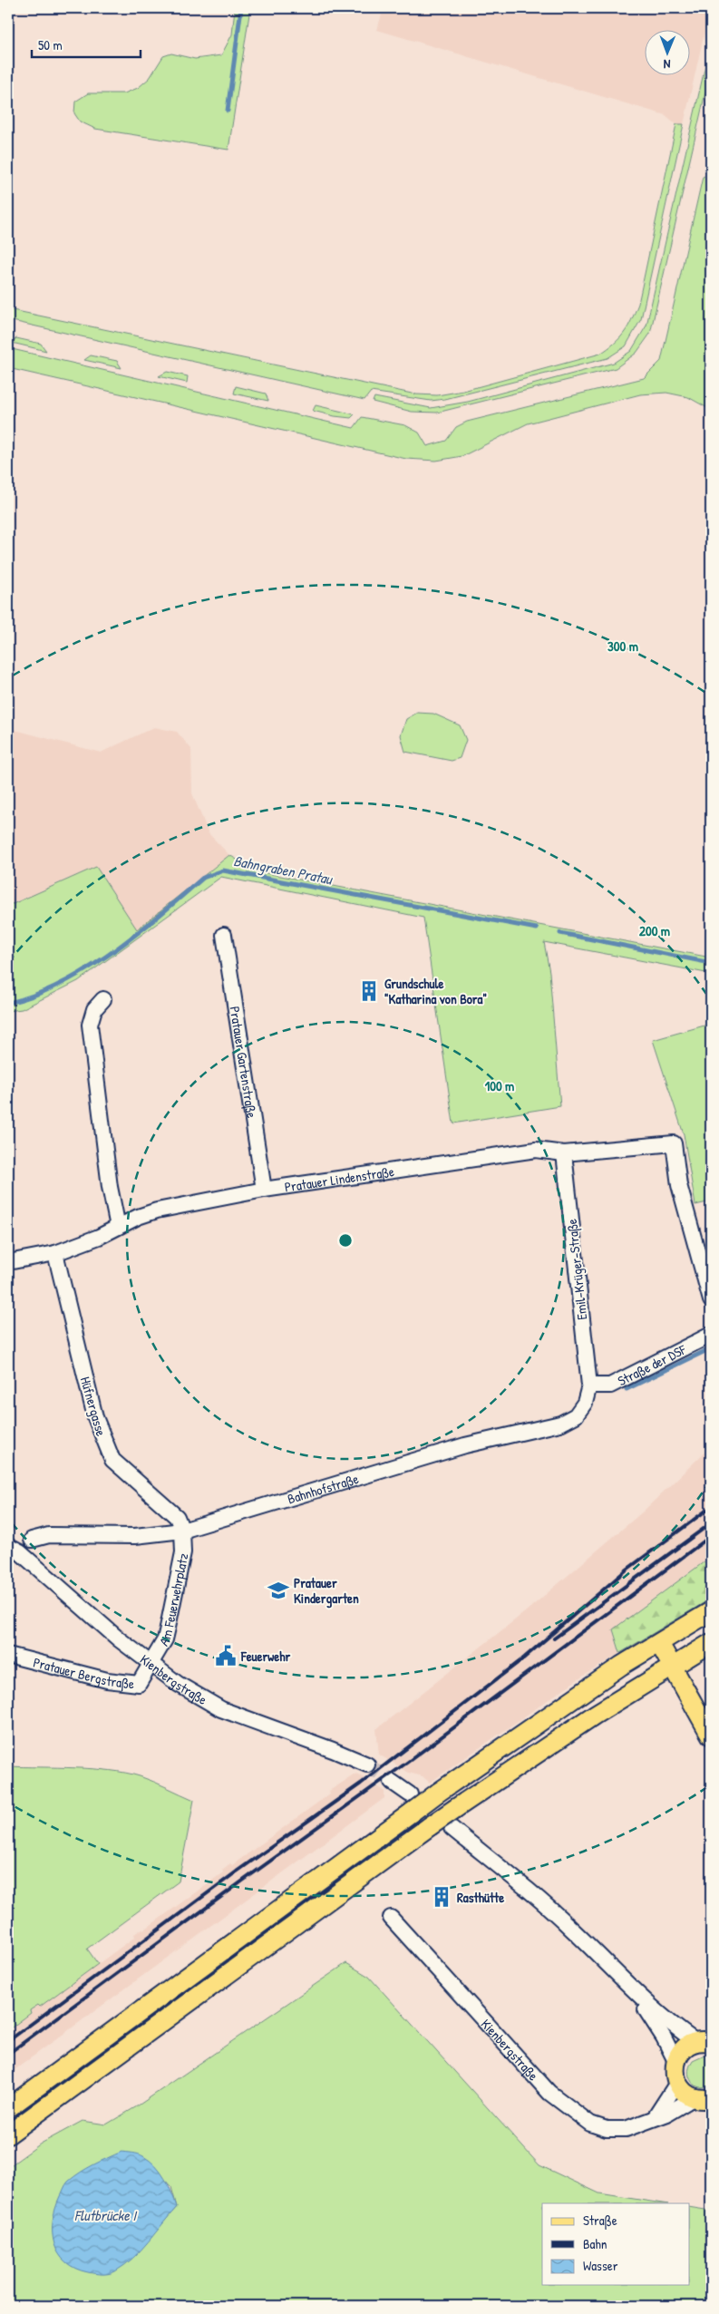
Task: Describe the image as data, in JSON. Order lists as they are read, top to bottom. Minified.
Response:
{"streets":{"main road":["Kienbergstraße"],"street":["Pratauer Gartenstraße","Pratauer Lindenstraße","Emil-Krüger-Straße","Straße der DSF","Hüfnergasse","Bahnhofstraße","Am Feuerwehrplatz","Pratauer Bergstraße"]},"crossings":[["Pratauer Gartenstraße","Pratauer Lindenstraße"],["Pratauer Lindenstraße","Emil-Krüger-Straße"],["Pratauer Lindenstraße","Hüfnergasse"],["Emil-Krüger-Straße","Straße der DSF"],["Emil-Krüger-Straße","Bahnhofstraße"],["Straße der DSF","Bahnhofstraße"],["Hüfnergasse","Bahnhofstraße"],["Hüfnergasse","Am Feuerwehrplatz"],["Bahnhofstraße","Am Feuerwehrplatz"],["Am Feuerwehrplatz","Pratauer Bergstraße"],["Am Feuerwehrplatz","Kienbergstraße"],["Pratauer Bergstraße","Kienbergstraße"]],"water":["Bahngraben Pratau","Flutbrücke I"],"places":{"building":["Grundschule \"Katharina von Bora\"","Rasthütte"],"school or university":["Pratauer Kindergarten"],"public building":["Feuerwehr"]},"legend":["Straße","Bahn","Wasser"],"scale_bar":"50 m","north":"bottom","rings":["300 m","200 m","100 m"]}
